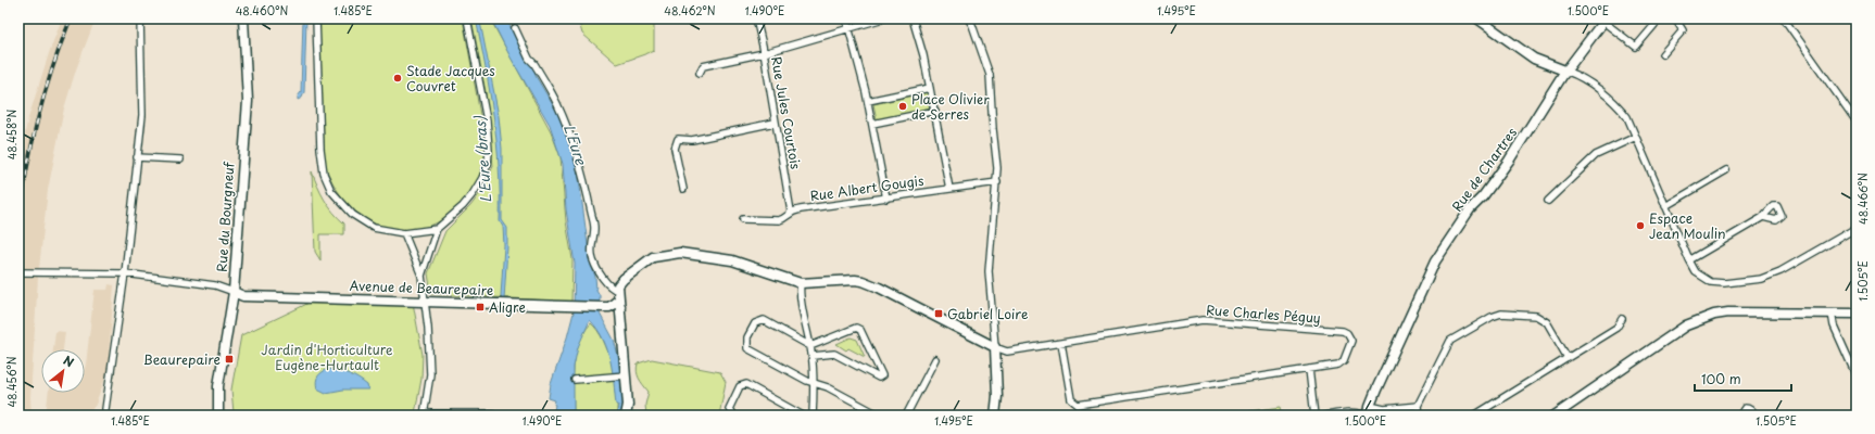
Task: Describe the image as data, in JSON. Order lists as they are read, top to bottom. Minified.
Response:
{"streets":{"street":["Rue Jules Courtois","Rue de Chartres","Rue Albert Gougis","Rue du Bourgneuf","Avenue de Beaurepaire","Rue Charles Péguy"]},"crossings":[["Rue Jules Courtois","Rue Albert Gougis"],["Rue du Bourgneuf","Avenue de Beaurepaire"]],"water":["L'Eure","L'Eure (bras)"],"parks":["Jardin d'Horticulture Eugène-Hurtault"],"places":{"other":["Stade Jacques Couvret","Place Olivier de Serres","Espace Jean Moulin"],"transit":["Aligre","Gabriel Loire","Beaurepaire"]},"scale_bar":"100 m","north":"top right","coordinates":["48.460°N","1.485°E","48.462°N","1.490°E","1.495°E","1.500°E","48.458°N","48.466°N","1.505°E","48.456°N"]}
